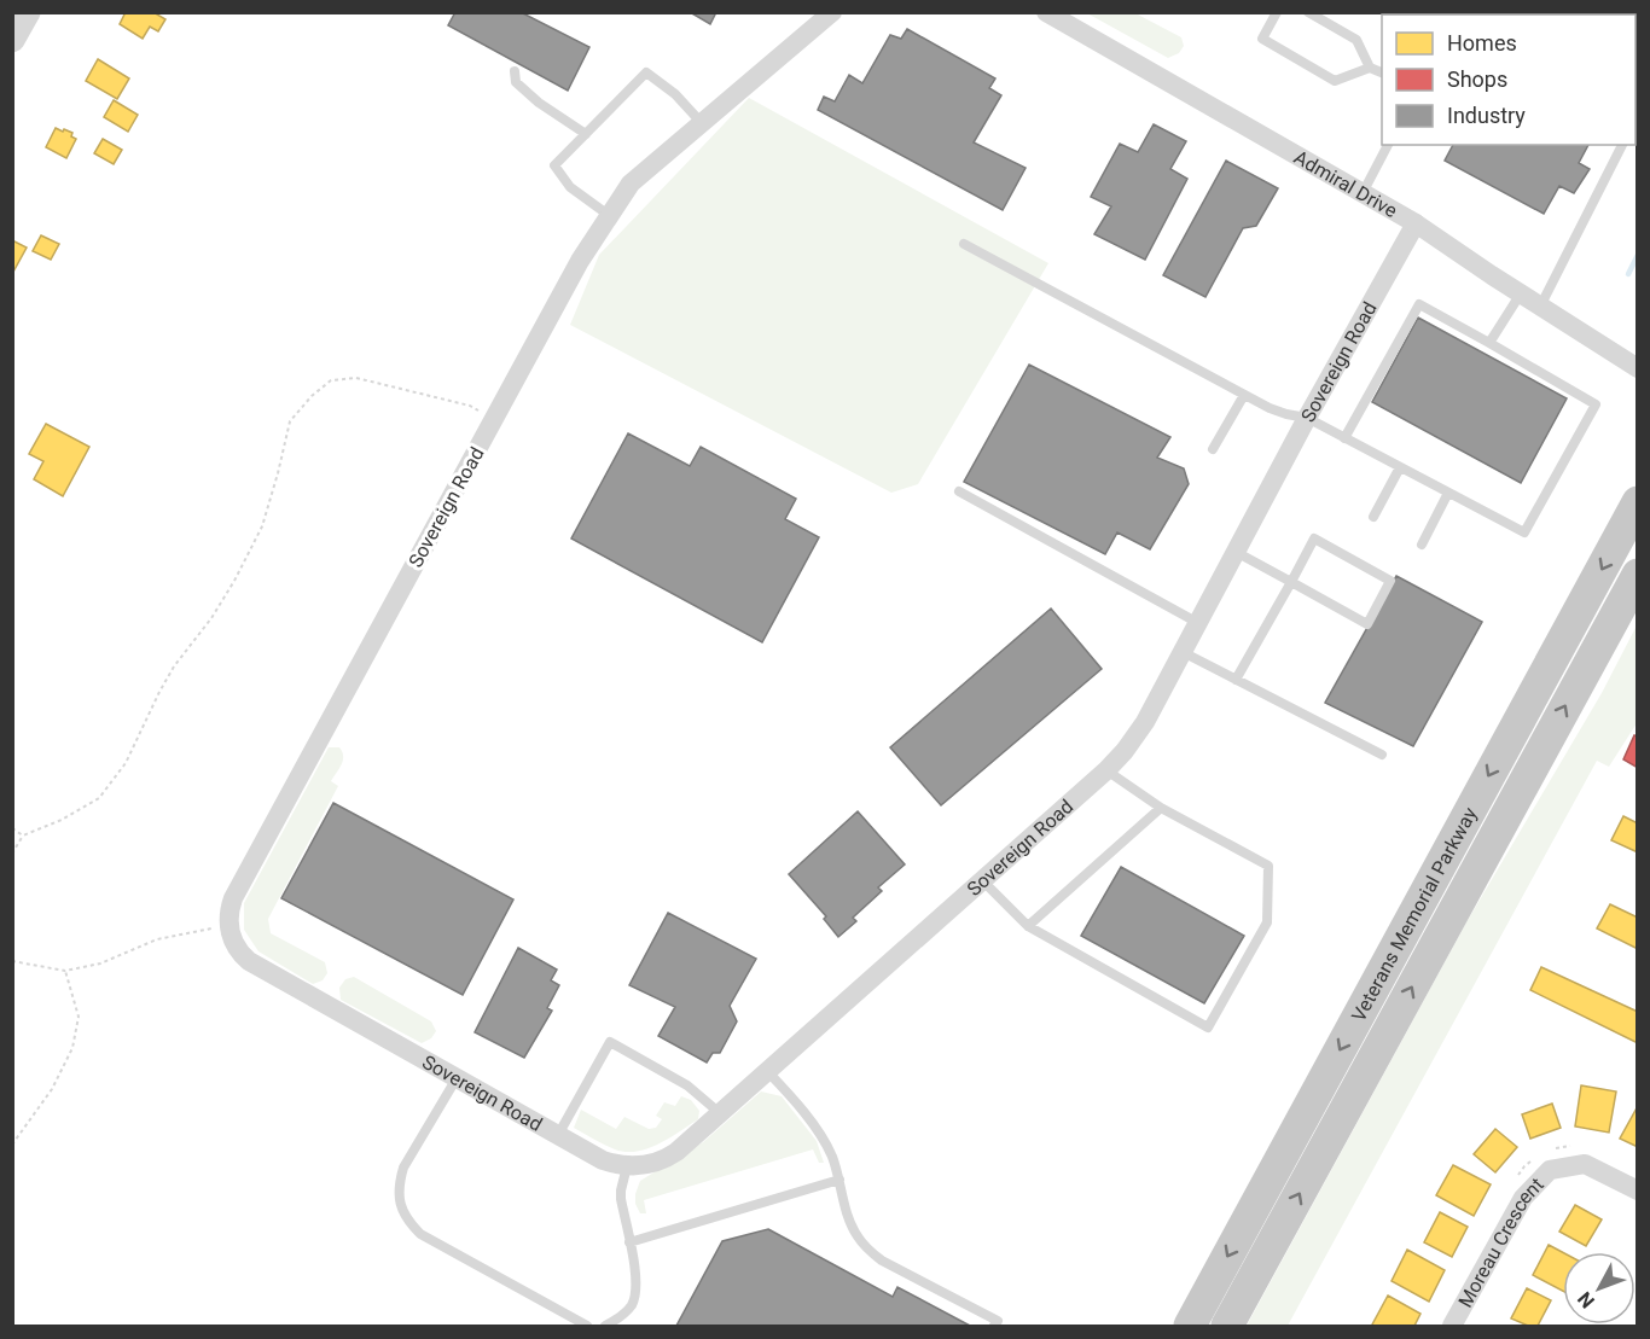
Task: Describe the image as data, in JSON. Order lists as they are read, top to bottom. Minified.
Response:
{"streets":{"highway":["Veterans Memorial Parkway"],"street":["Admiral Drive","Sovereign Road","Moreau Crescent"]},"crossings":[["Admiral Drive","Sovereign Road"]],"legend":["Homes","Shops","Industry"],"north":"bottom left"}
